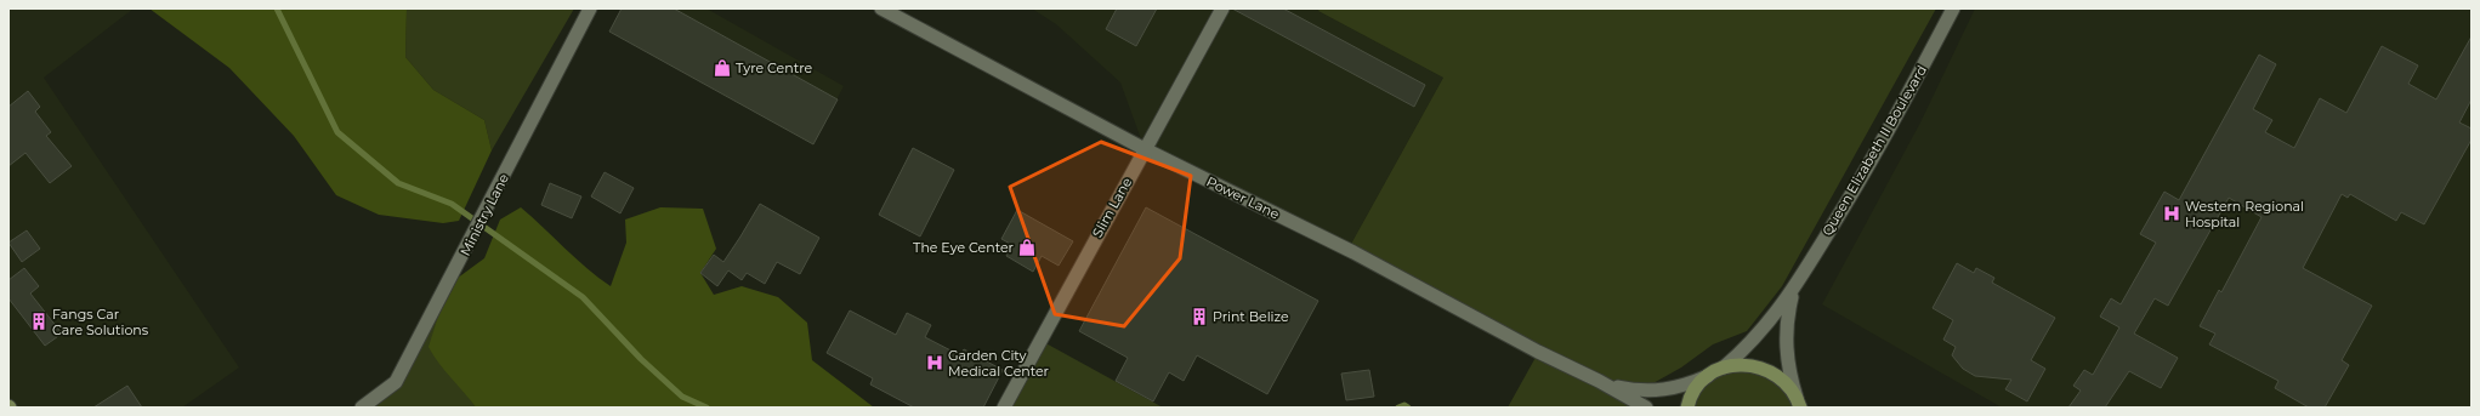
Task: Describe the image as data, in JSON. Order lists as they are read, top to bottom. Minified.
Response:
{"streets":{"street":["Queen Elizabeth II Boulevard","Power Lane","Slim Lane","Ministry Lane"]},"crossings":[["Power Lane","Slim Lane"]],"places":{"shop":["Tyre Centre","The Eye Center"],"hospital":["Western Regional Hospital","Garden City Medical Center"],"building":["Print Belize","Fangs Car Care Solutions"]}}
